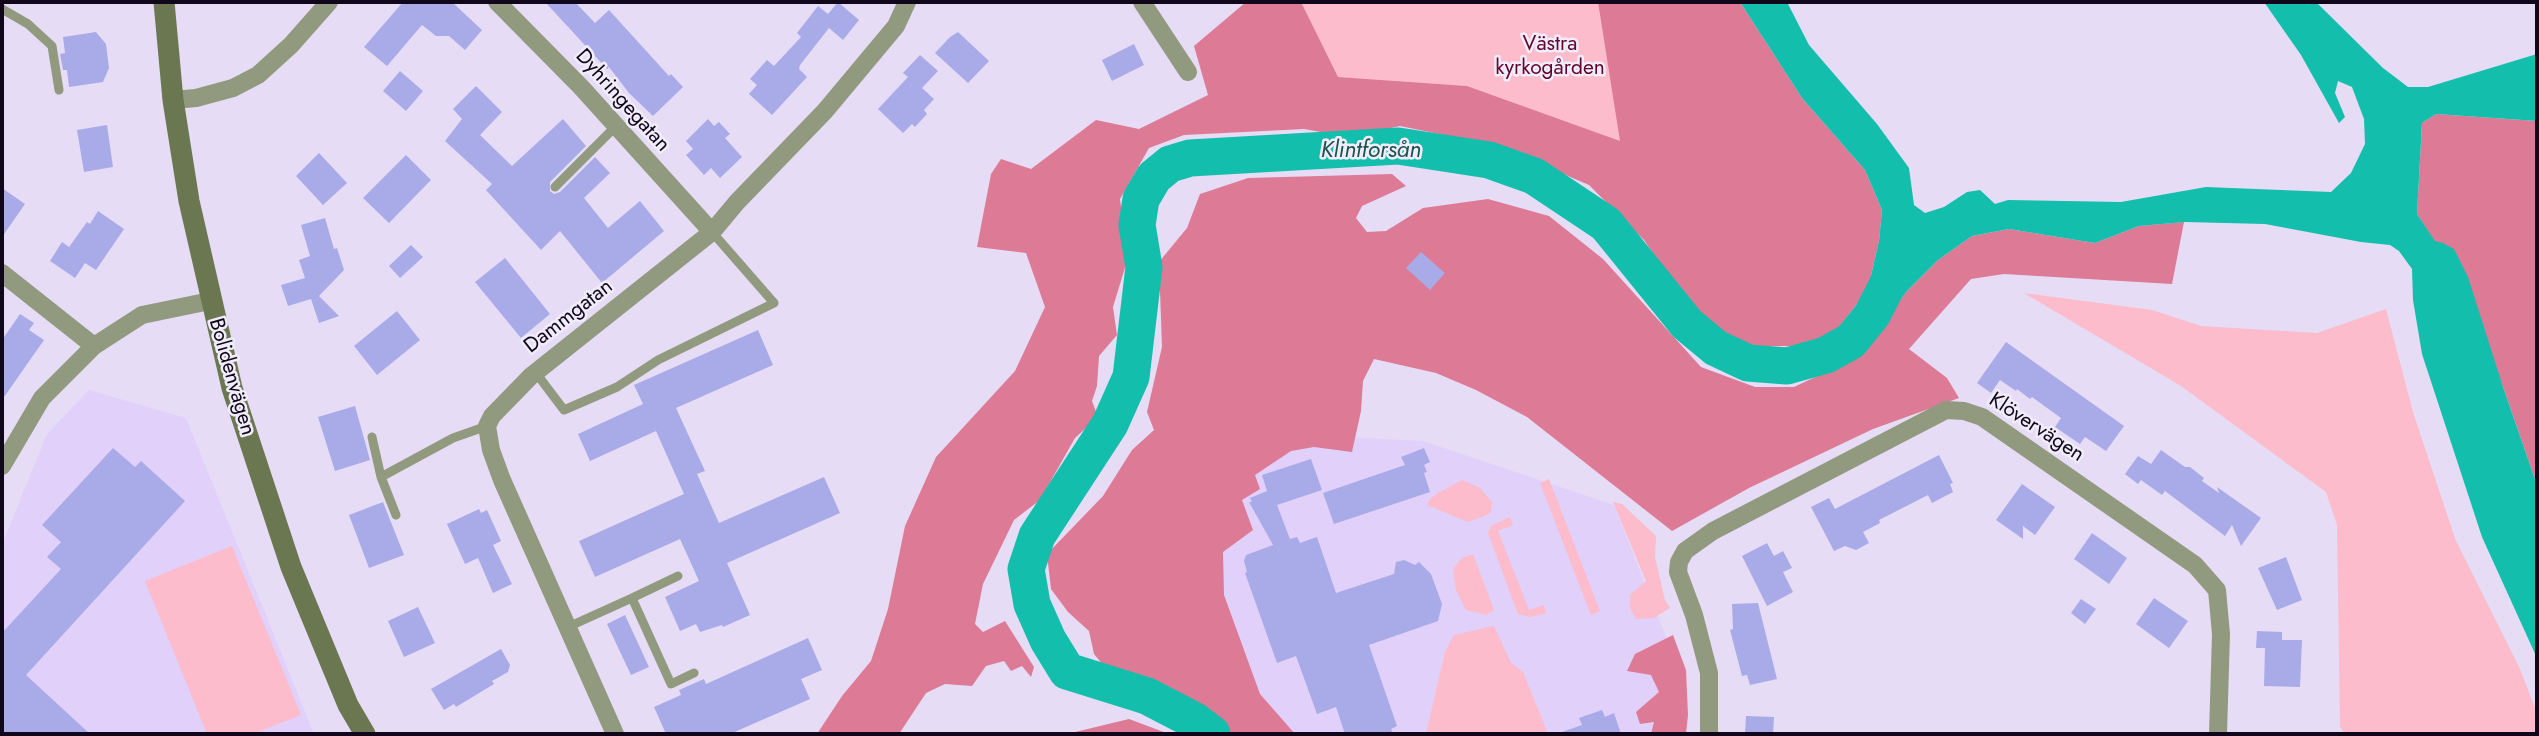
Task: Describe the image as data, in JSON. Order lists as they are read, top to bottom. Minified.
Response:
{"streets":{"main road":["Bolidenvägen"],"street":["Dyhringegatan","Dammgatan","Klövervägen"]},"crossings":[["Dyhringegatan","Dammgatan"]],"water":["Klintforsån"],"parks":["Västra kyrkogården"]}
